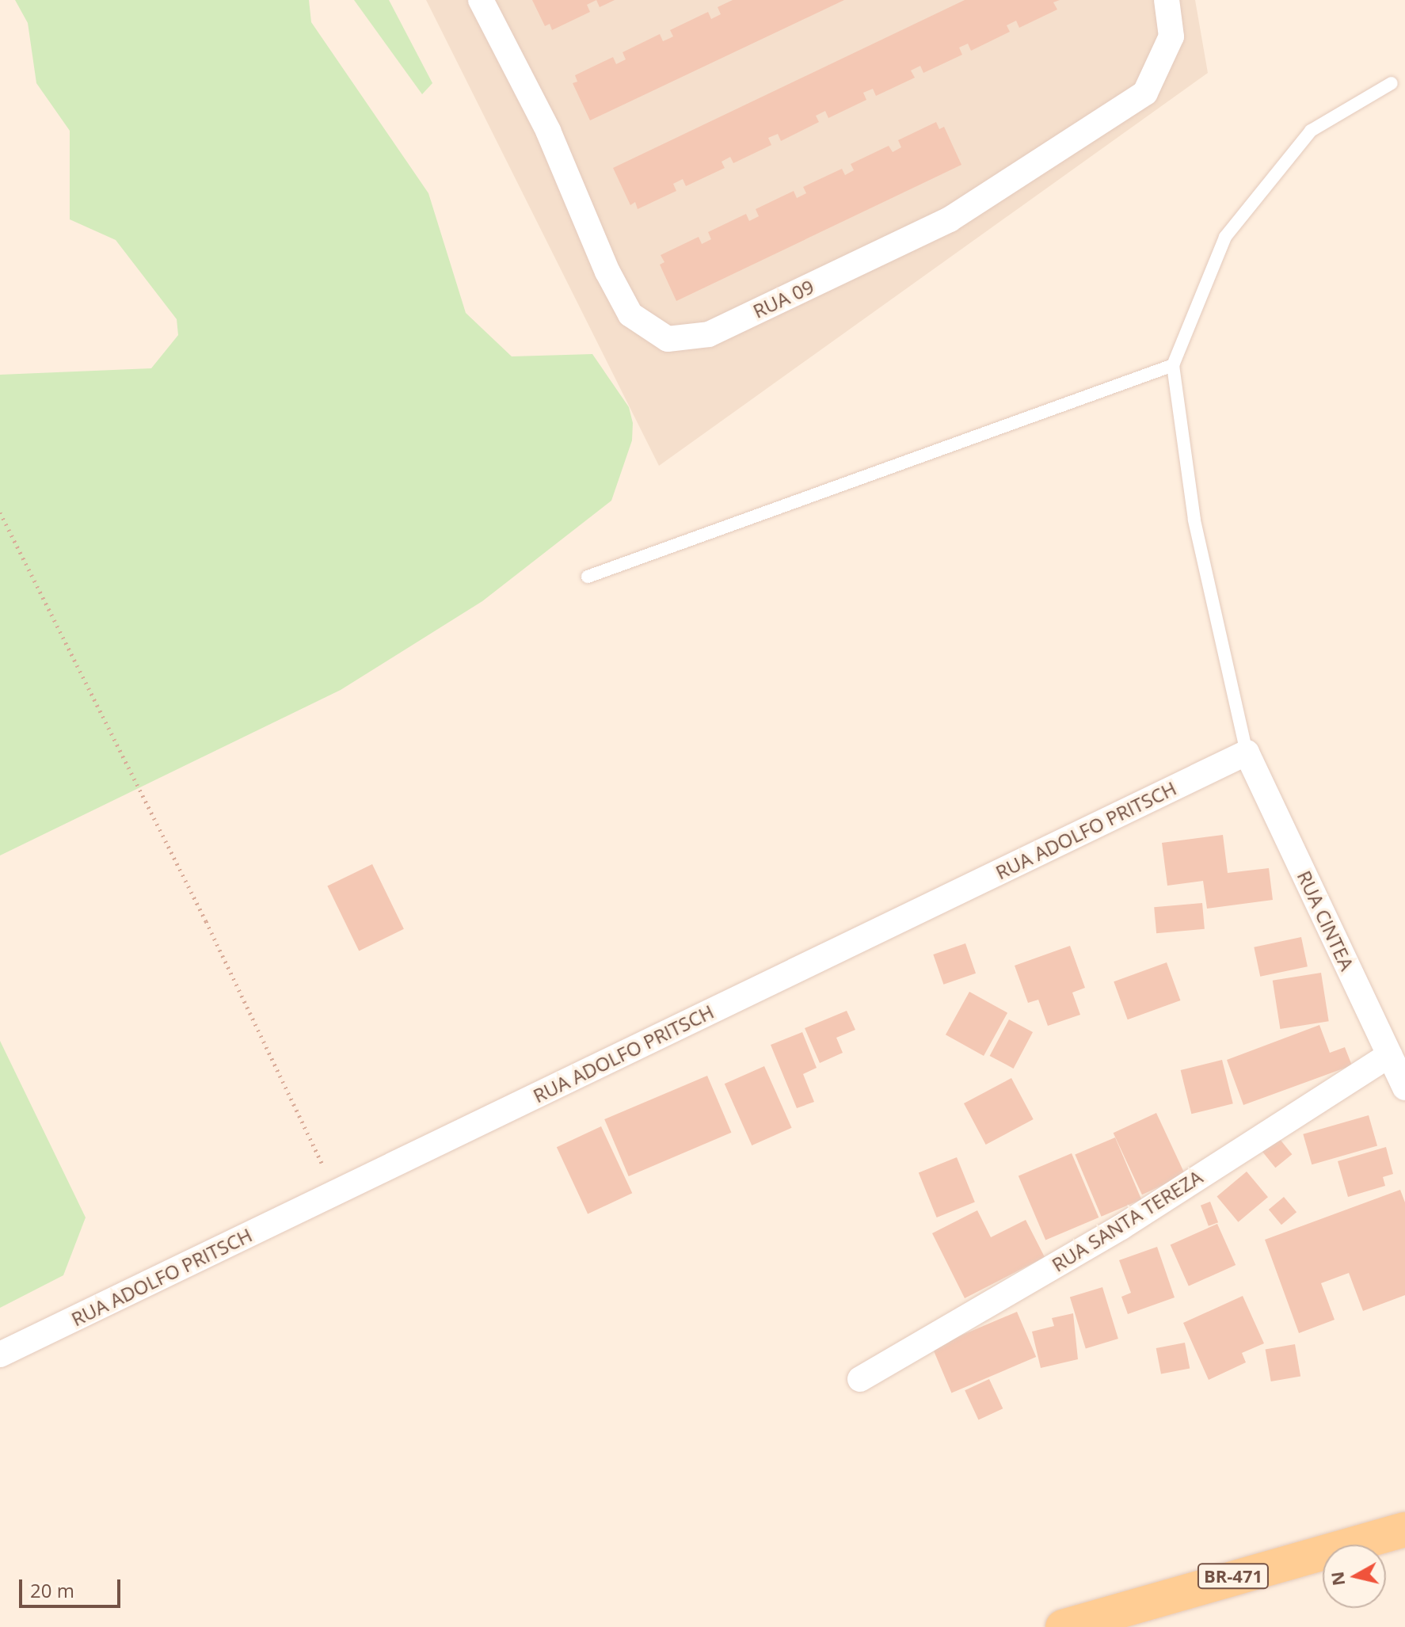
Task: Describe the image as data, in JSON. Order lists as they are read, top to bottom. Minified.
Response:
{"streets":{"main road":["BR-471"],"street":["RUA 09","RUA ADOLFO PRITSCH","RUA CINTEA","RUA SANTA TEREZA"]},"crossings":[["RUA ADOLFO PRITSCH","RUA CINTEA"],["RUA CINTEA","RUA SANTA TEREZA"]],"scale_bar":"20 m","north":"left"}
